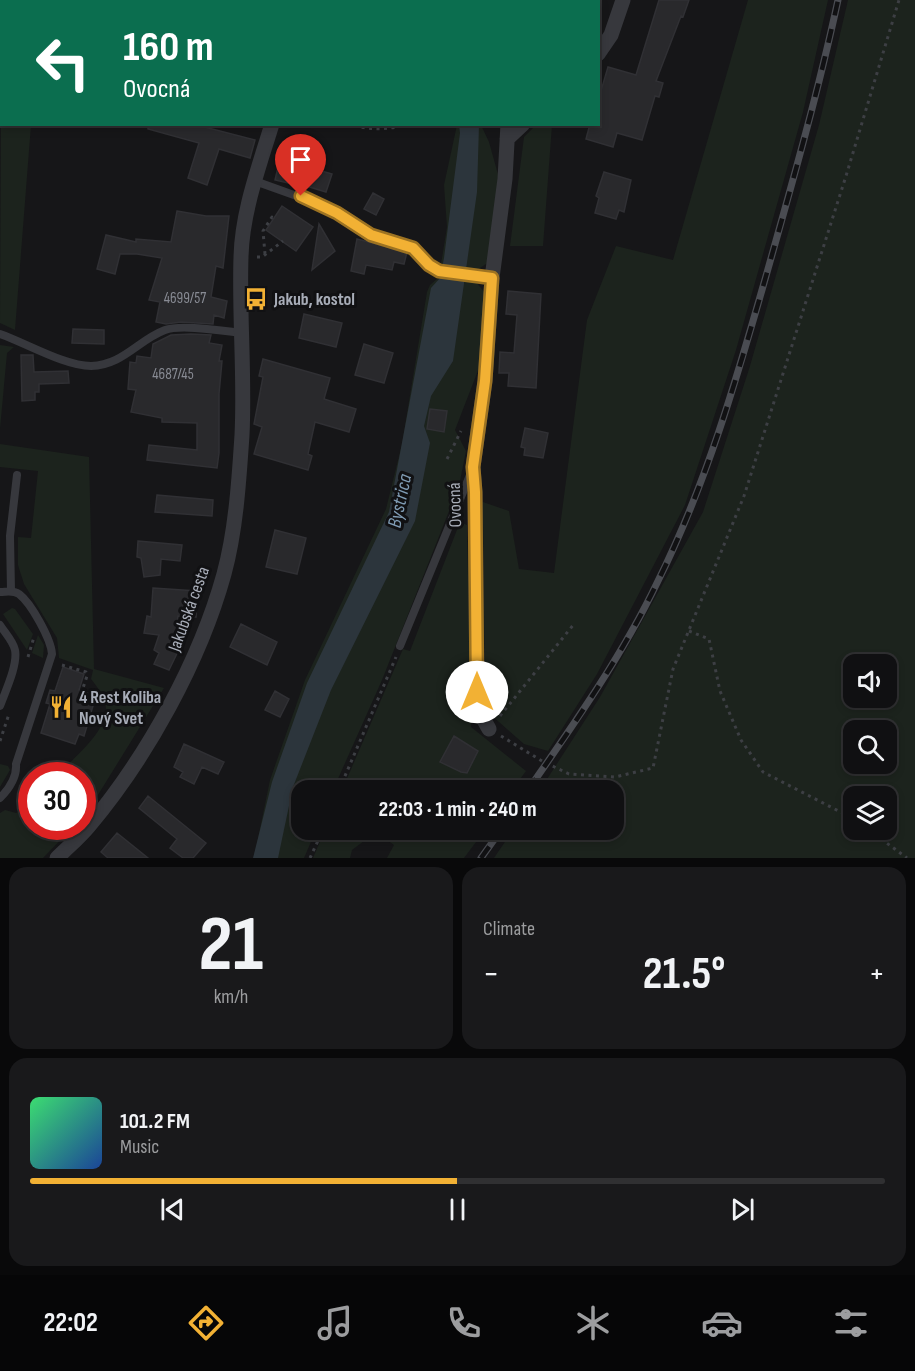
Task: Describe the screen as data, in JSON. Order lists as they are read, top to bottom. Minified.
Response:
{"streets":{"street":["Ovocná","Jakubská cesta"]},"water":["Bystrica"],"places":{"bus stop":["Jakub, kostol"],"restaurant":["4 Rest Koliba Nový Svet"]},"house_numbers":["4699/57","4687/45"],"page":{"turn":["160 m","Ovocná"],"limit":"30","trip":"22:03 · 1 min · 240 m","tile":[["21","km/h"],"Climate"],"heat":["−","21.5°","+"],"song":["101.2 FM","Music"],"tabs":"22:02"}}
